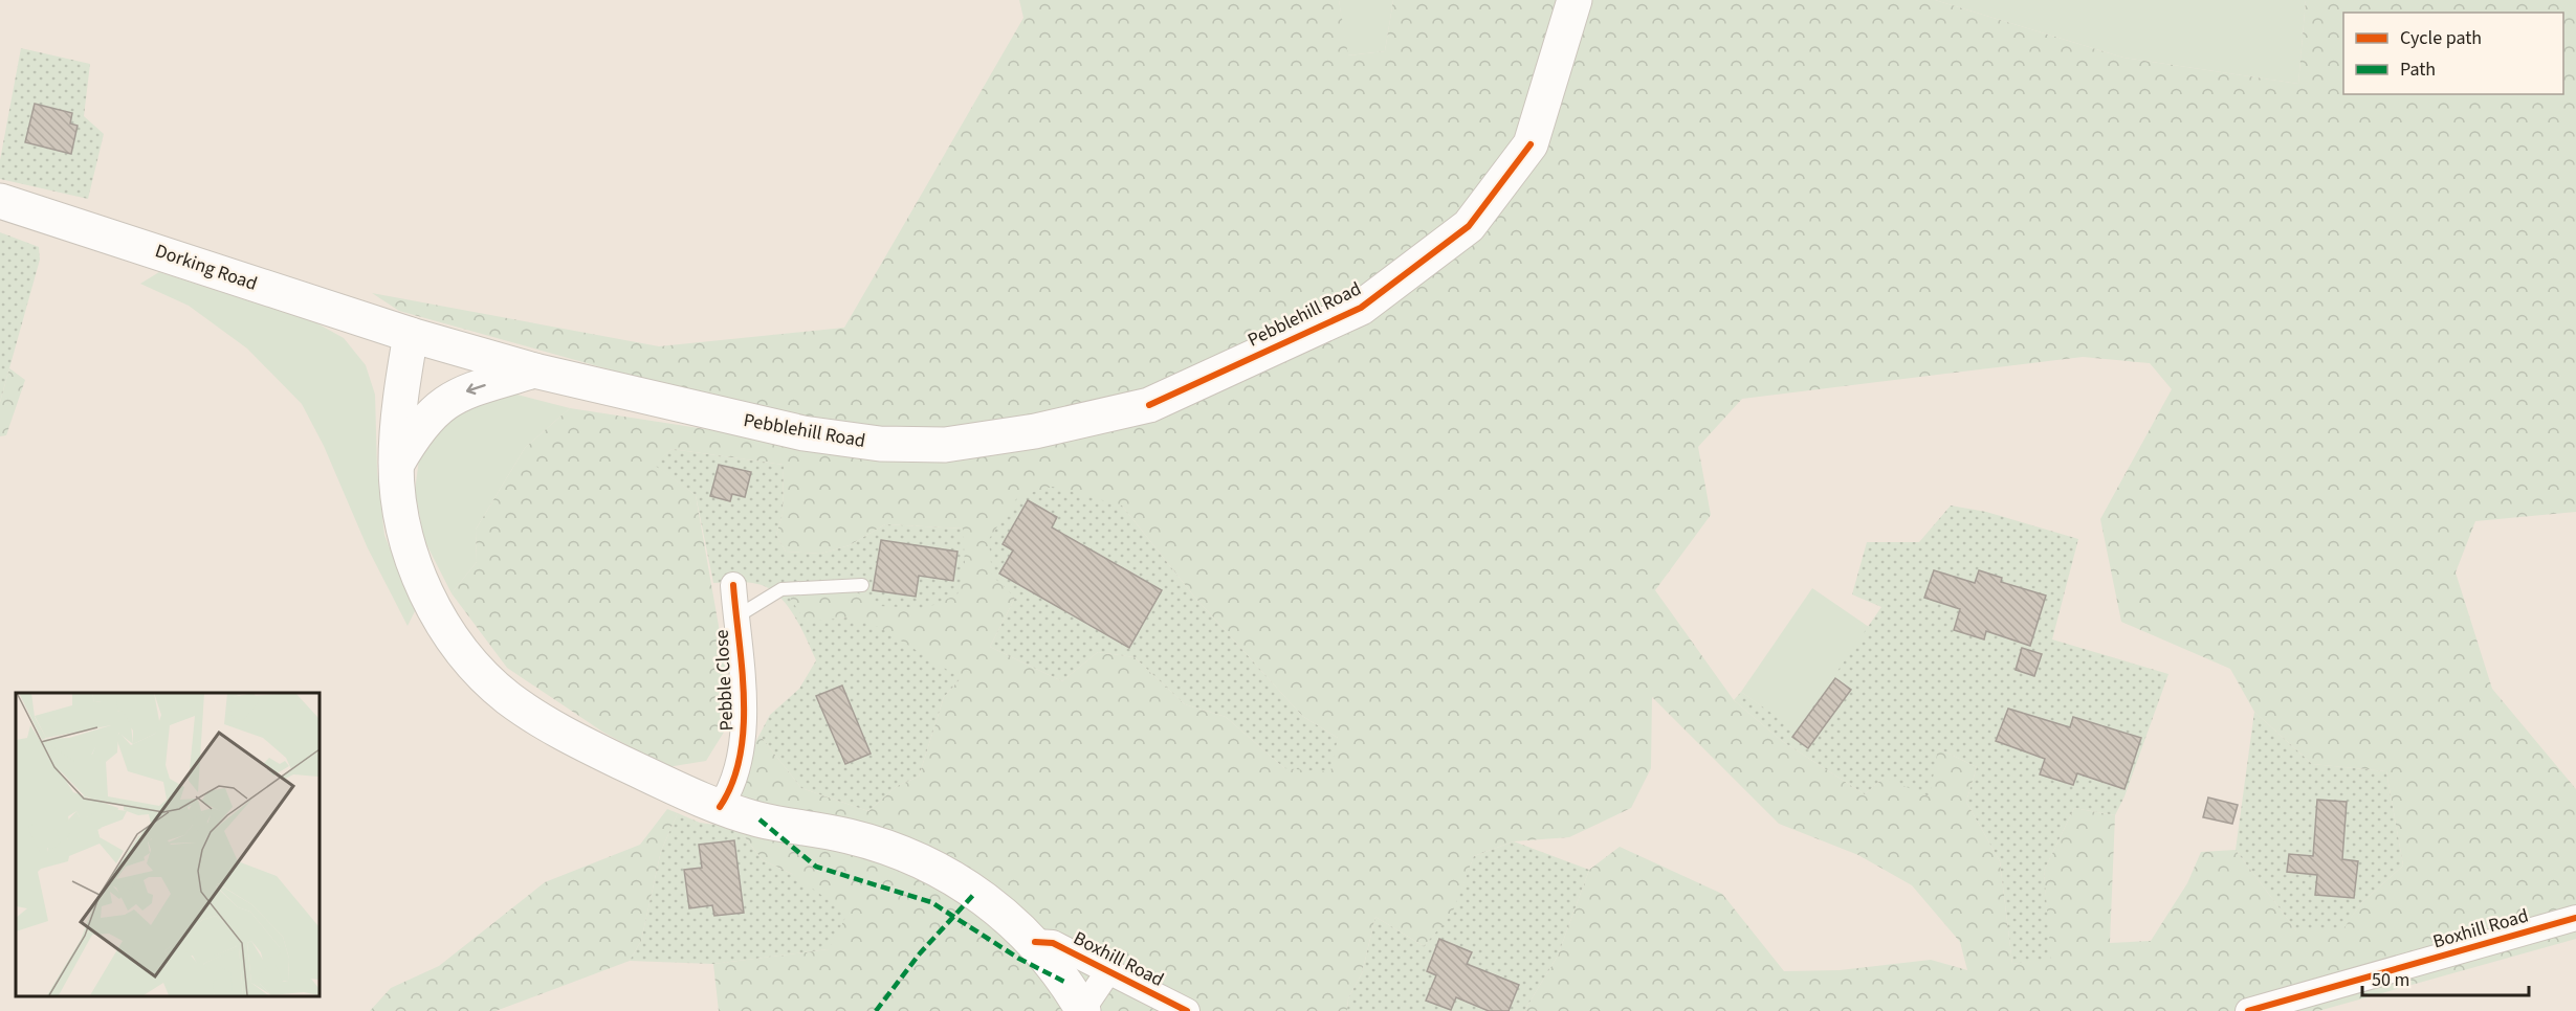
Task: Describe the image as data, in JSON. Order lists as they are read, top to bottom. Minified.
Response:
{"streets":{"main road":["Dorking Road","Pebblehill Road"],"street":["Pebble Close","Boxhill Road"]},"crossings":[["Dorking Road","Pebblehill Road"]],"legend":["Cycle path","Path"],"scale_bar":"50 m"}
